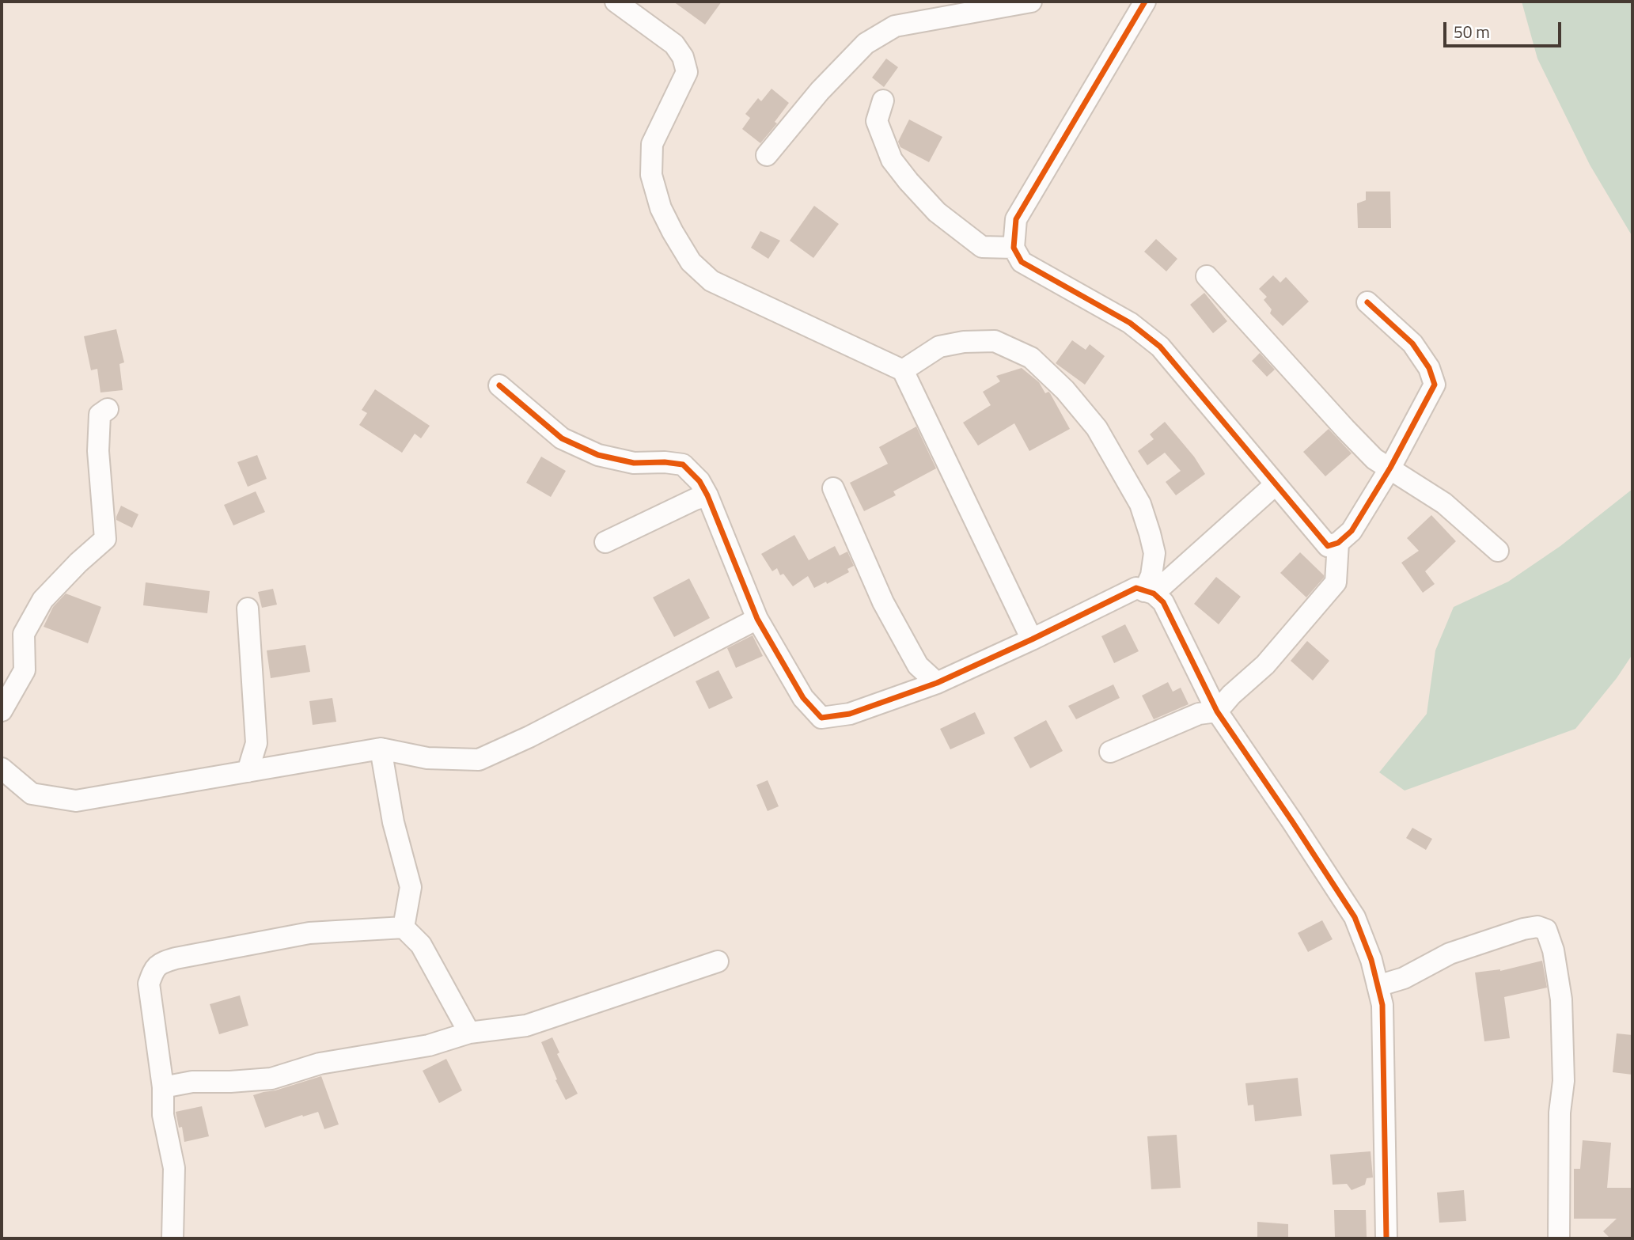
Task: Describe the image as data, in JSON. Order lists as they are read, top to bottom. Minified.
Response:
{"scale_bar":"50 m"}
